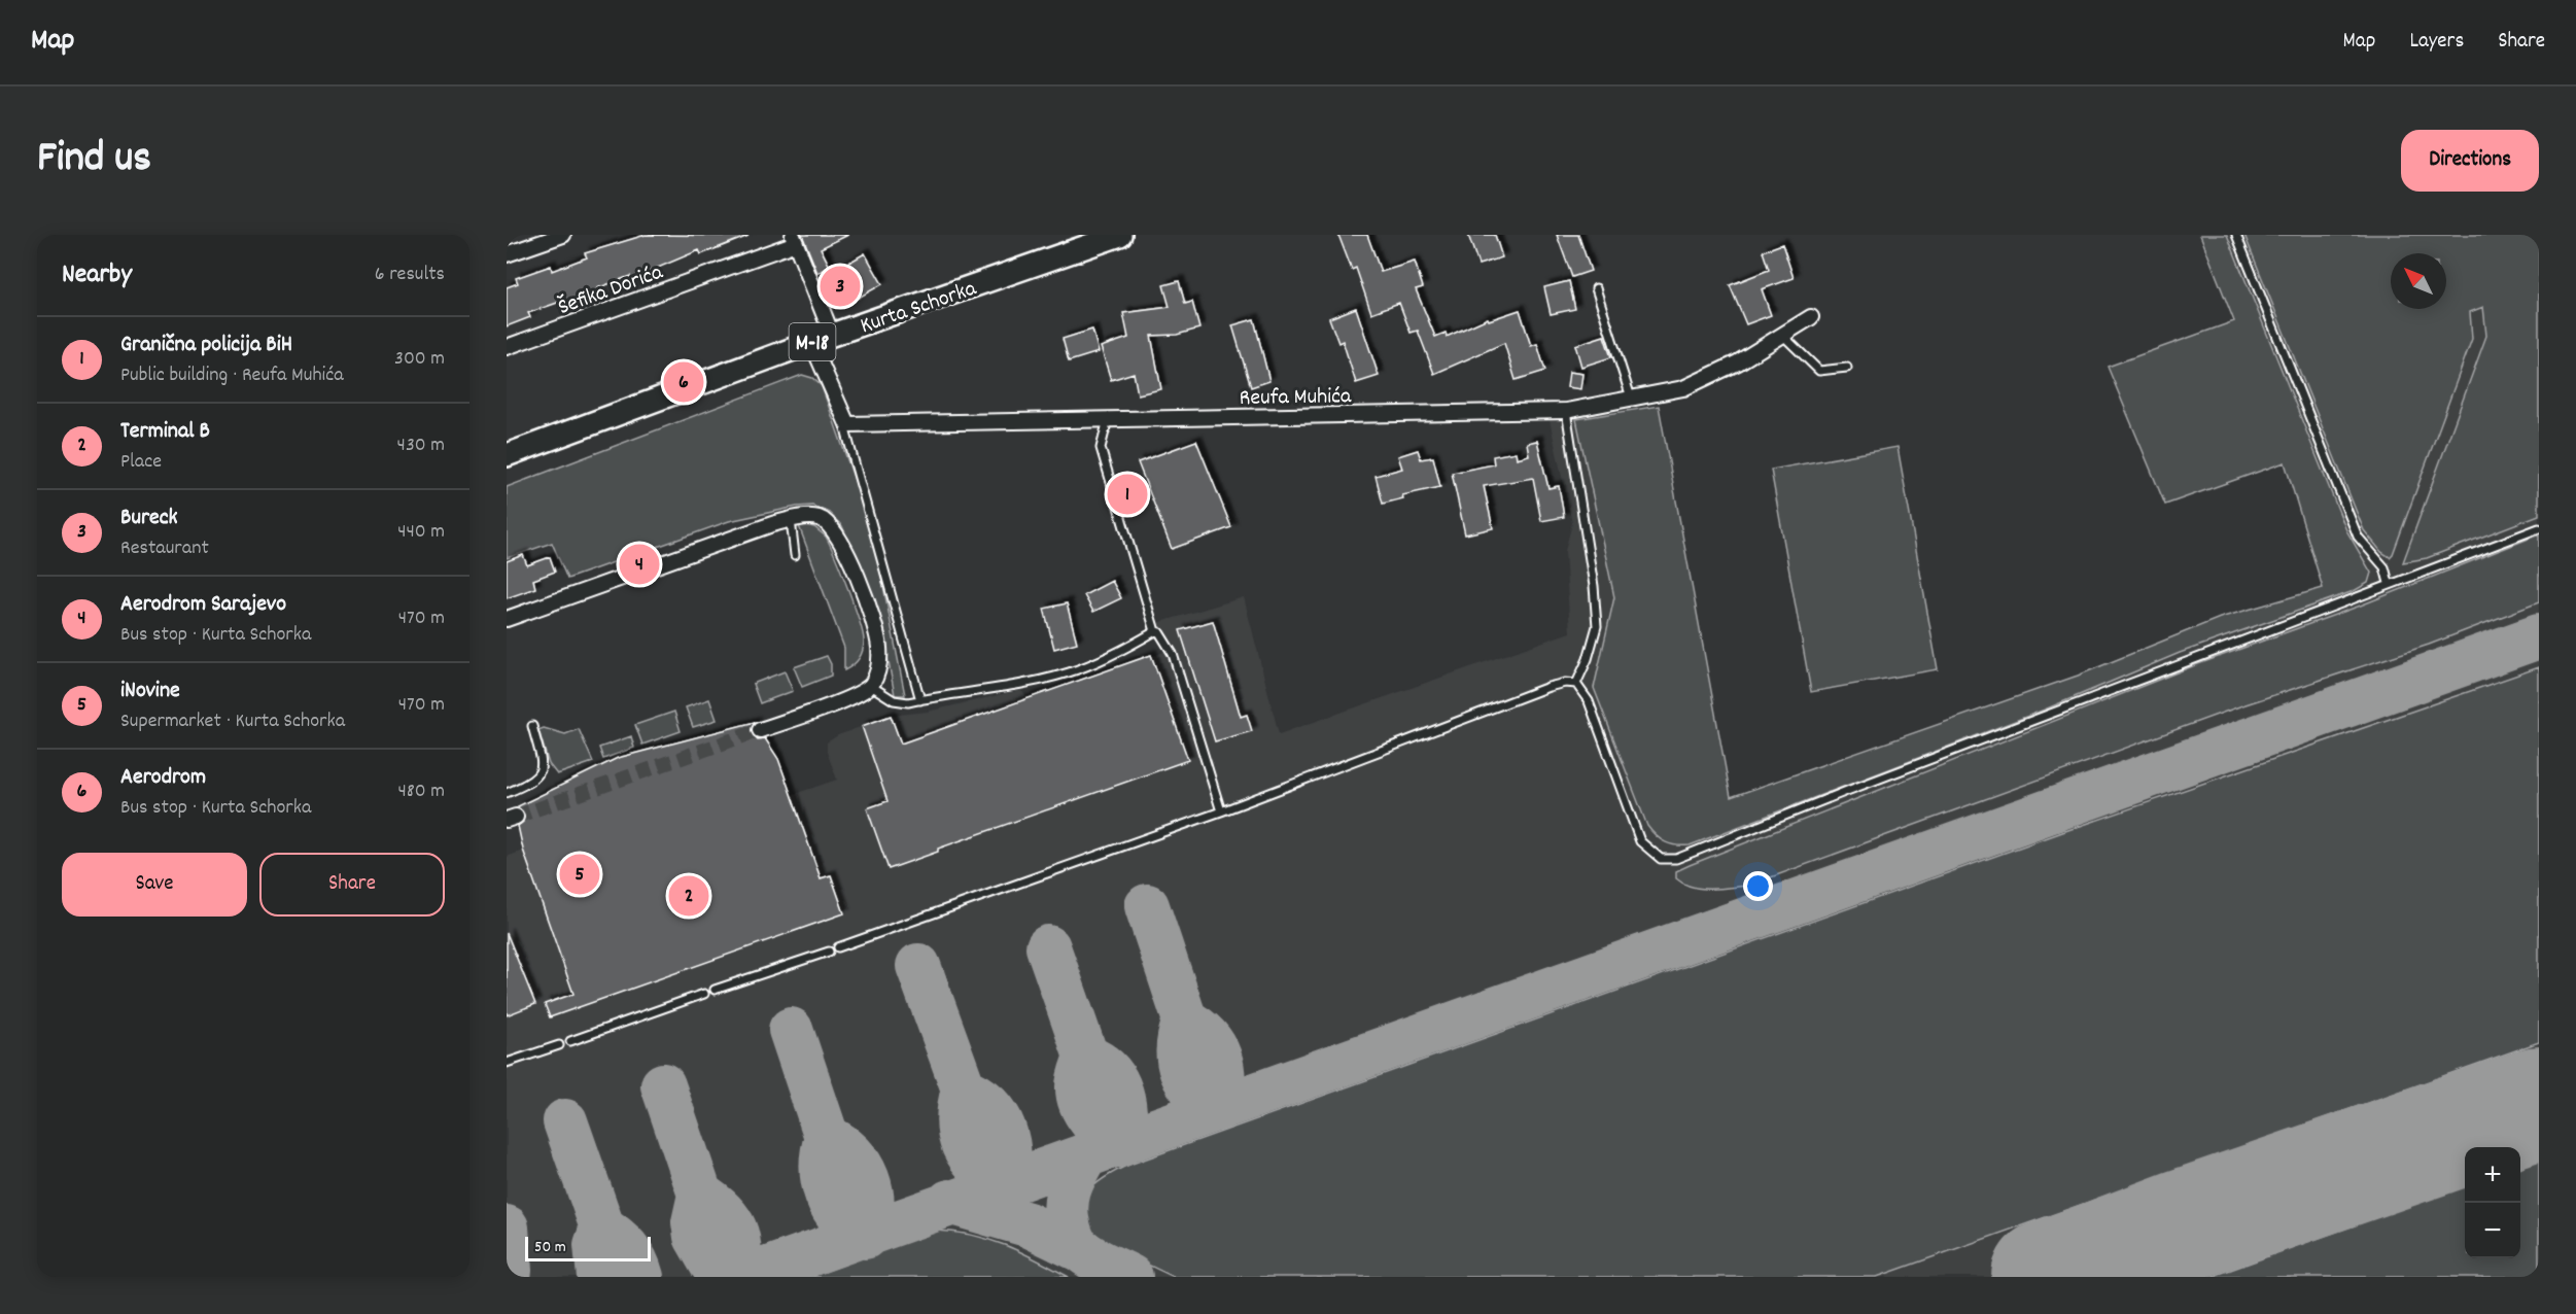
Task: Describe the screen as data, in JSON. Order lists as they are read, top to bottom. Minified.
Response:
{"streets":{"main road":["Kurta Schorka","M-18"],"street":["Šefika Dorića","Reufa Muhića"]},"scale_bar":"50 m","north":"top left","page":{"header":"Map","nav":["Map","Layers","Share"],"title":"Find us","buttons":["Directions",["Save","Share"]],"heading":["Nearby","6 results"],"pins":["3","6","1","4","5","2"],"list":[{"mark":"1","name":"Granična policija BiH","note":"Public building · Reufa Muhića","value":"300 m"},{"mark":"2","name":"Terminal B","note":"Place","value":"430 m"},{"mark":"3","name":"Bureck","note":"Restaurant","value":"440 m"},{"mark":"4","name":"Aerodrom Sarajevo","note":"Bus stop · Kurta Schorka","value":"470 m"},{"mark":"5","name":"iNovine","note":"Supermarket · Kurta Schorka","value":"470 m"},{"mark":"6","name":"Aerodrom","note":"Bus stop · Kurta Schorka","value":"480 m"}],"map_buttons":["+","−"],"scale":"50 m"}}
